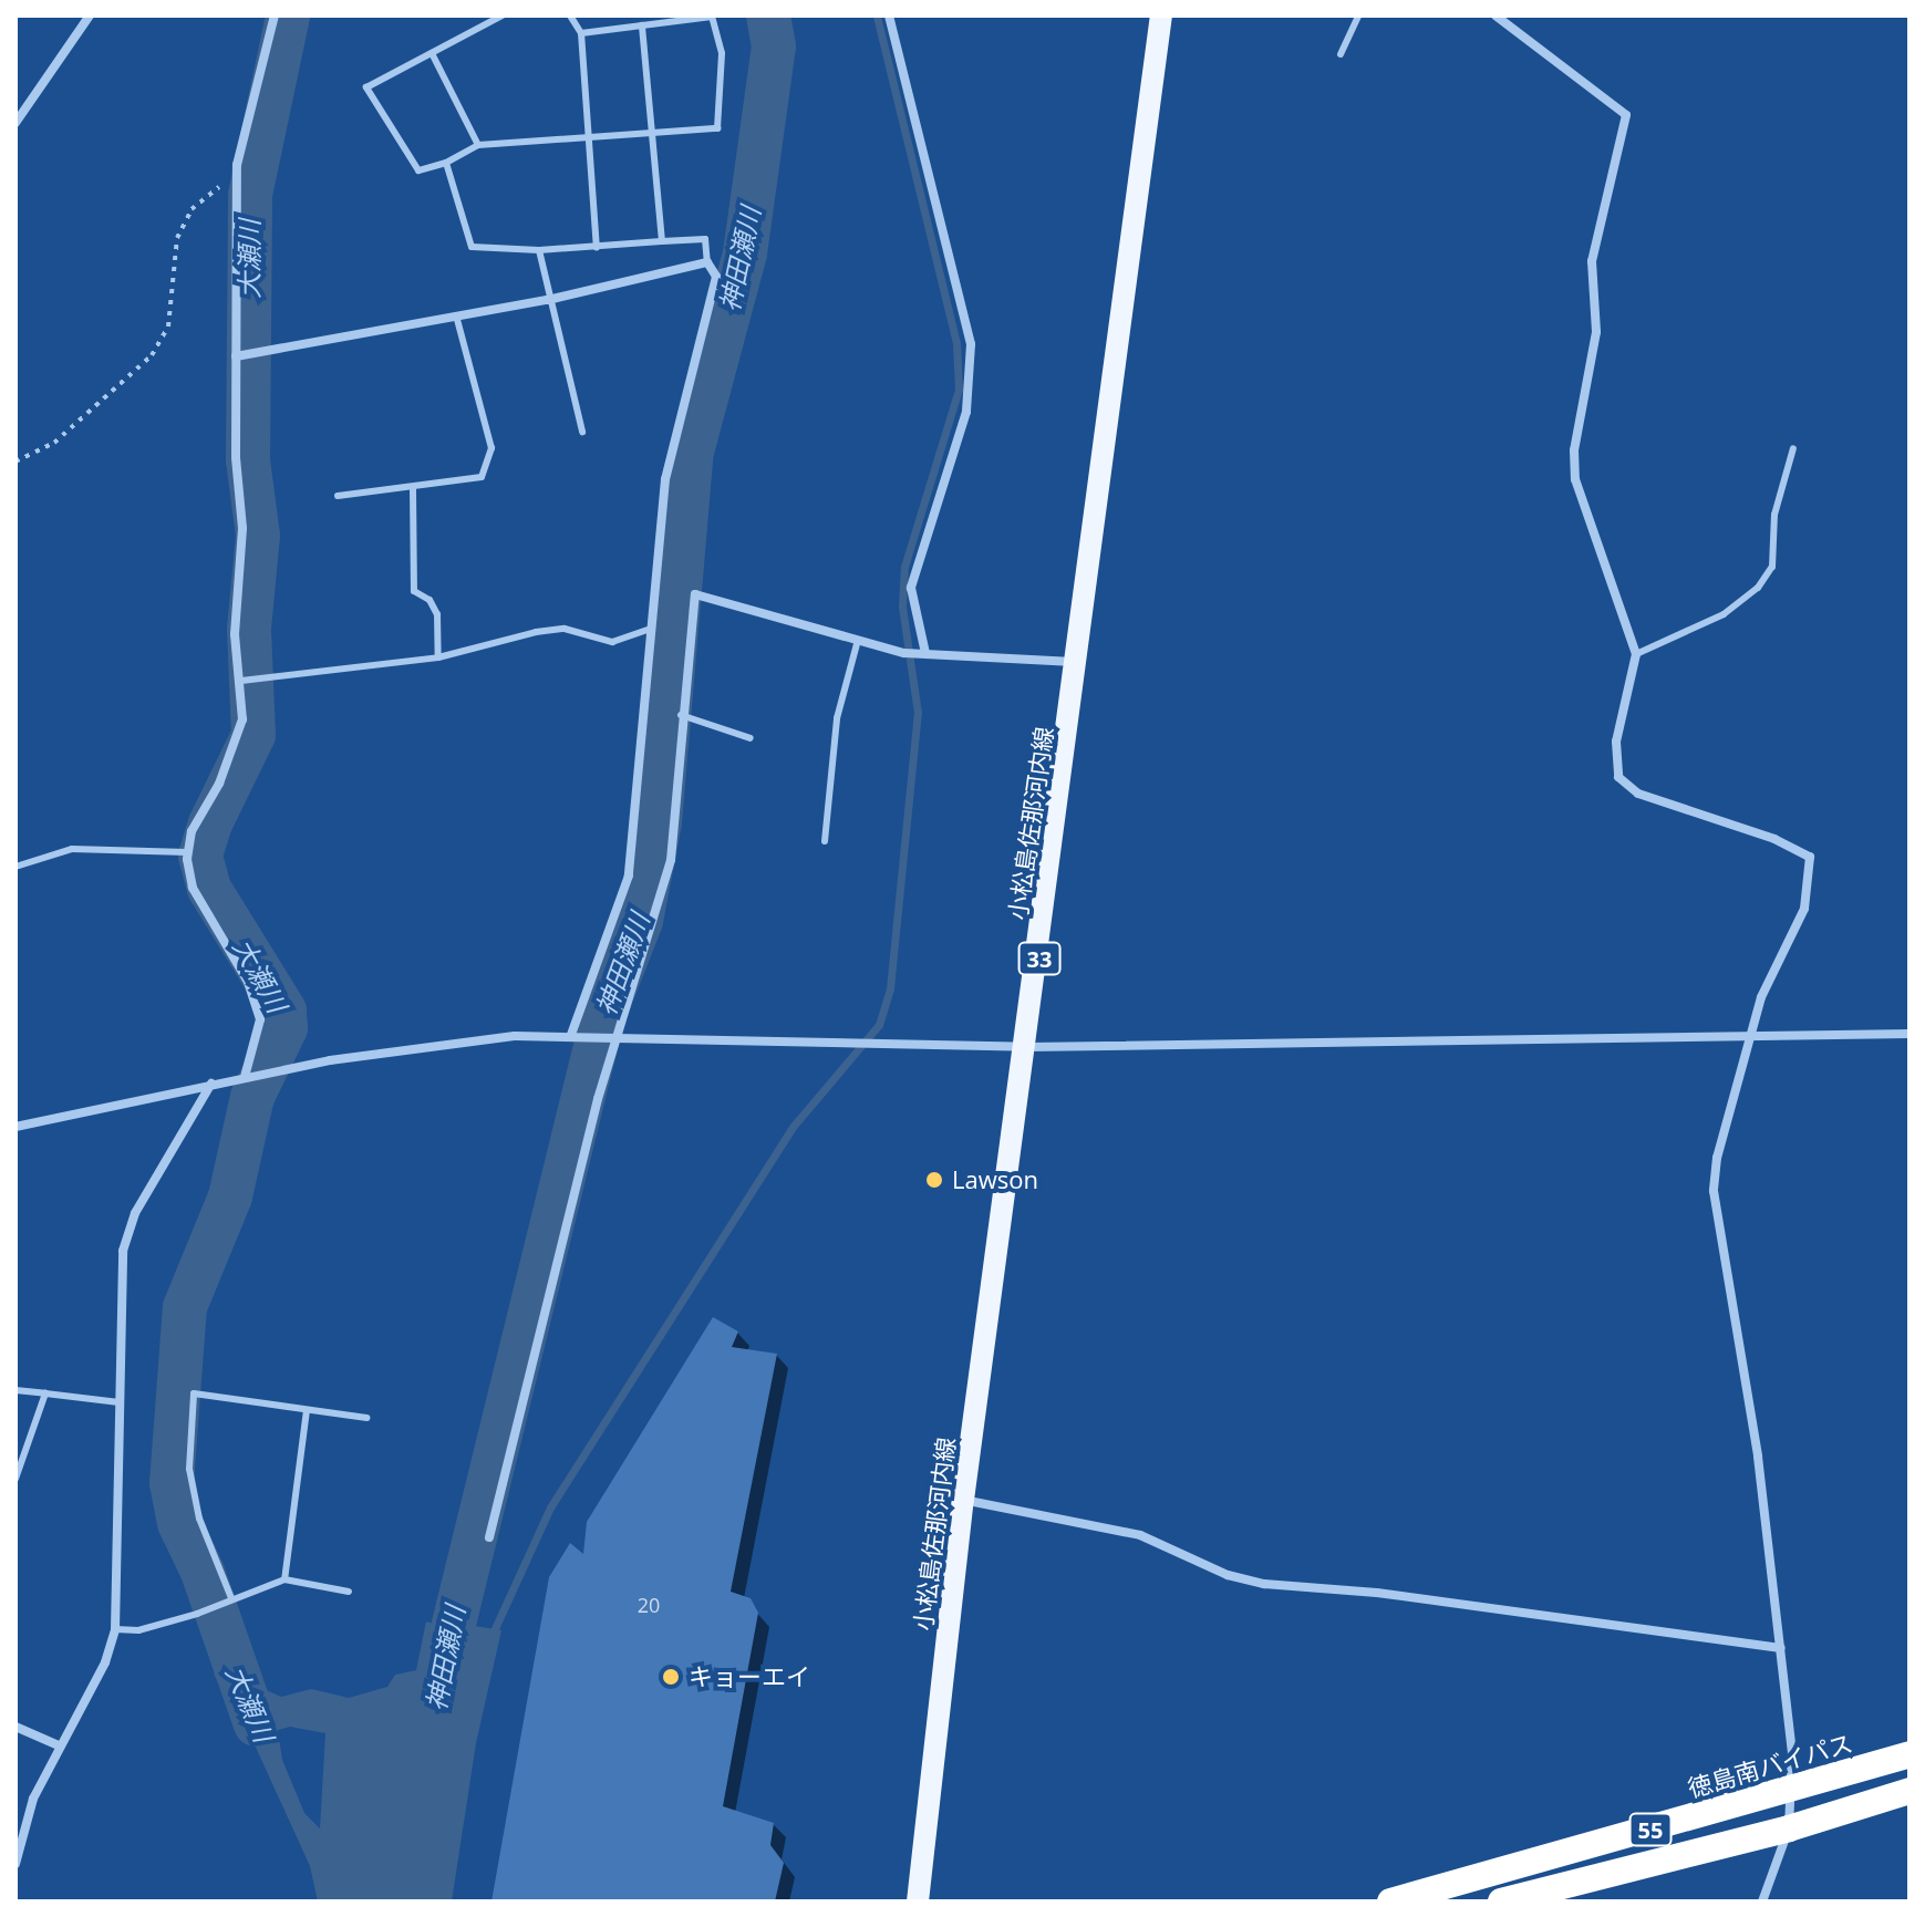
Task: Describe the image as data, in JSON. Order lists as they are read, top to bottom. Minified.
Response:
{"streets":{"highway":["徳島南バイパス","55"],"main road":["小松島佐那河内線","33"]},"water":["大瀬川","神田瀬川"],"places":["Lawson","キョーエイ"],"house_numbers":["20"]}
